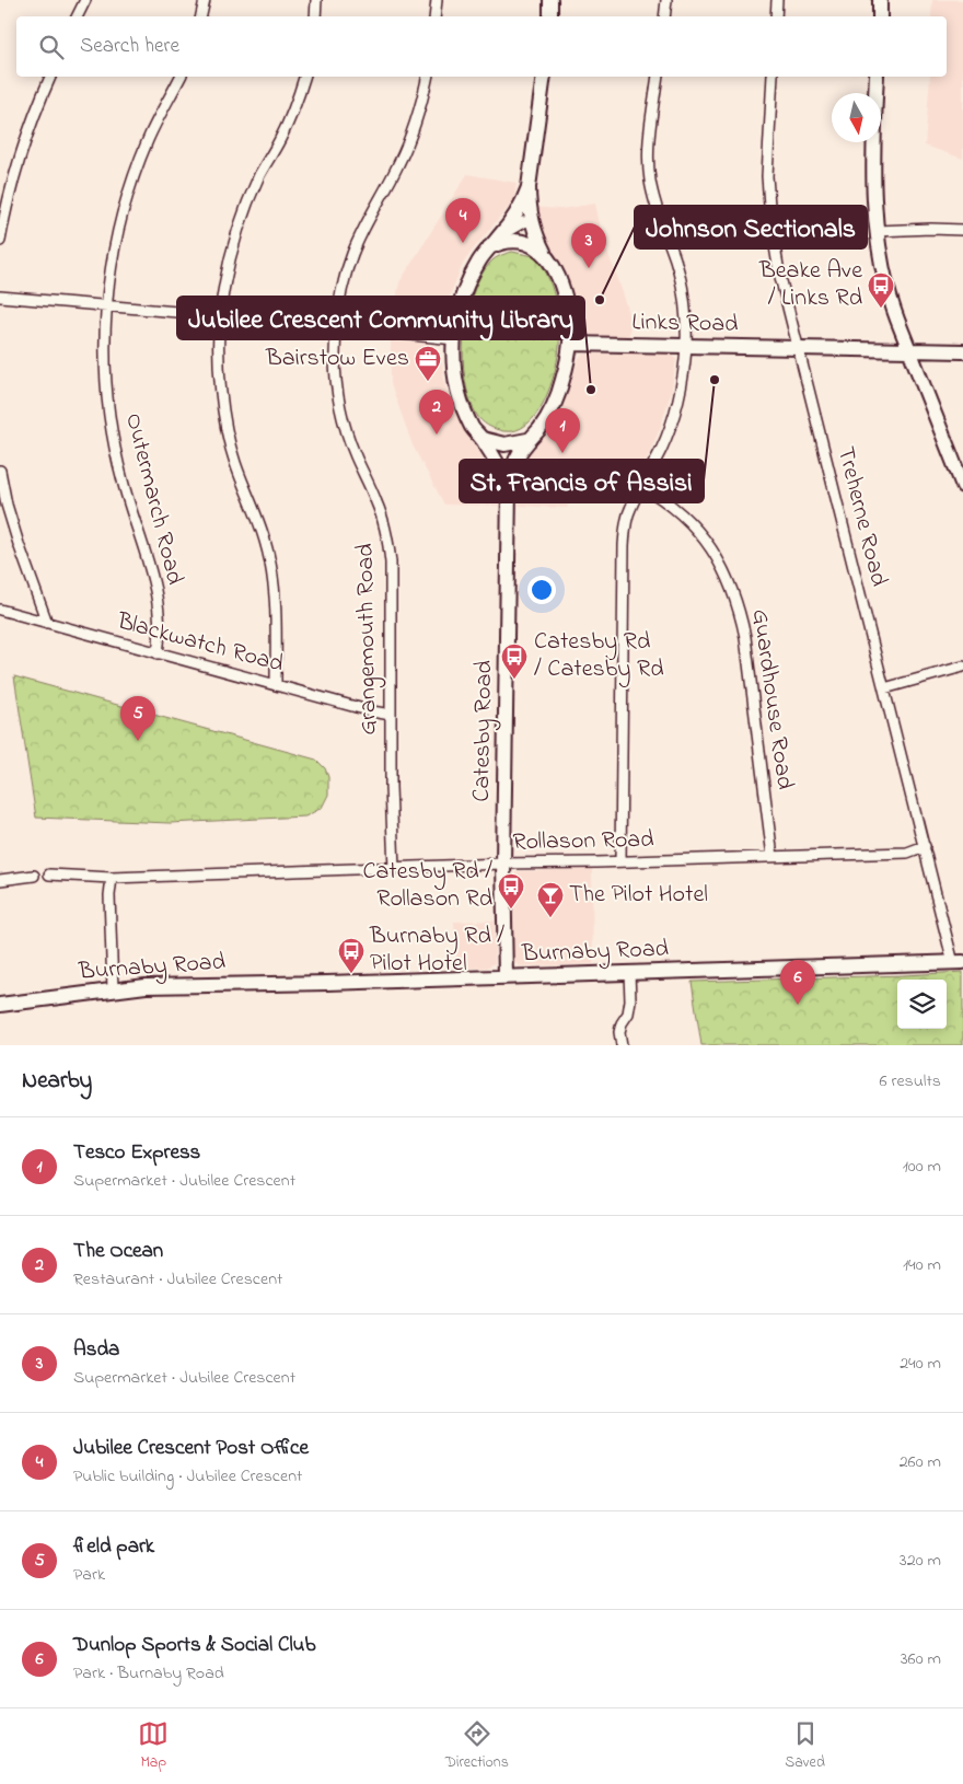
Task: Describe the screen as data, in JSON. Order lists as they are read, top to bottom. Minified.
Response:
{"streets":{"street":["Links Road","Outermarch Road","Treherne Road","Grangemouth Road","Blackwatch Road","Guardhouse Road","Catesby Road","Rollason Road","Burnaby Road"]},"crossings":[["Links Road","Treherne Road"],["Links Road","Catesby Road"],["Outermarch Road","Blackwatch Road"],["Treherne Road","Rollason Road"],["Treherne Road","Burnaby Road"],["Grangemouth Road","Blackwatch Road"],["Grangemouth Road","Rollason Road"],["Guardhouse Road","Rollason Road"],["Catesby Road","Rollason Road"],["Catesby Road","Burnaby Road"]],"places":{"other":["Johnson Sectionals","St. Francis of Assisi","Jubilee Crescent Community Library"],"bus stop":["Beake Ave / Links Rd","Catesby Rd / Catesby Rd","Catesby Rd / Rollason Rd","Burnaby Rd / Pilot Hotel"],"office":["Bairstow Eves"],"bar":["The Pilot Hotel"]},"north":"bottom","page":{"search":"Search here","pins":["4","3","2","1","5","6"],"heading":["Nearby","6 results"],"list":[{"mark":"1","name":"Tesco Express","note":"Supermarket · Jubilee Crescent","value":"100 m"},{"mark":"2","name":"The Ocean","note":"Restaurant · Jubilee Crescent","value":"140 m"},{"mark":"3","name":"Asda","note":"Supermarket · Jubilee Crescent","value":"240 m"},{"mark":"4","name":"Jubilee Crescent Post Office","note":"Public building · Jubilee Crescent","value":"260 m"},{"mark":"5","name":"field park","note":"Park","value":"320 m"},{"mark":"6","name":"Dunlop Sports & Social Club","note":"Park · Burnaby Road","value":"360 m"}],"nav":["Map","Directions","Saved"]}}
